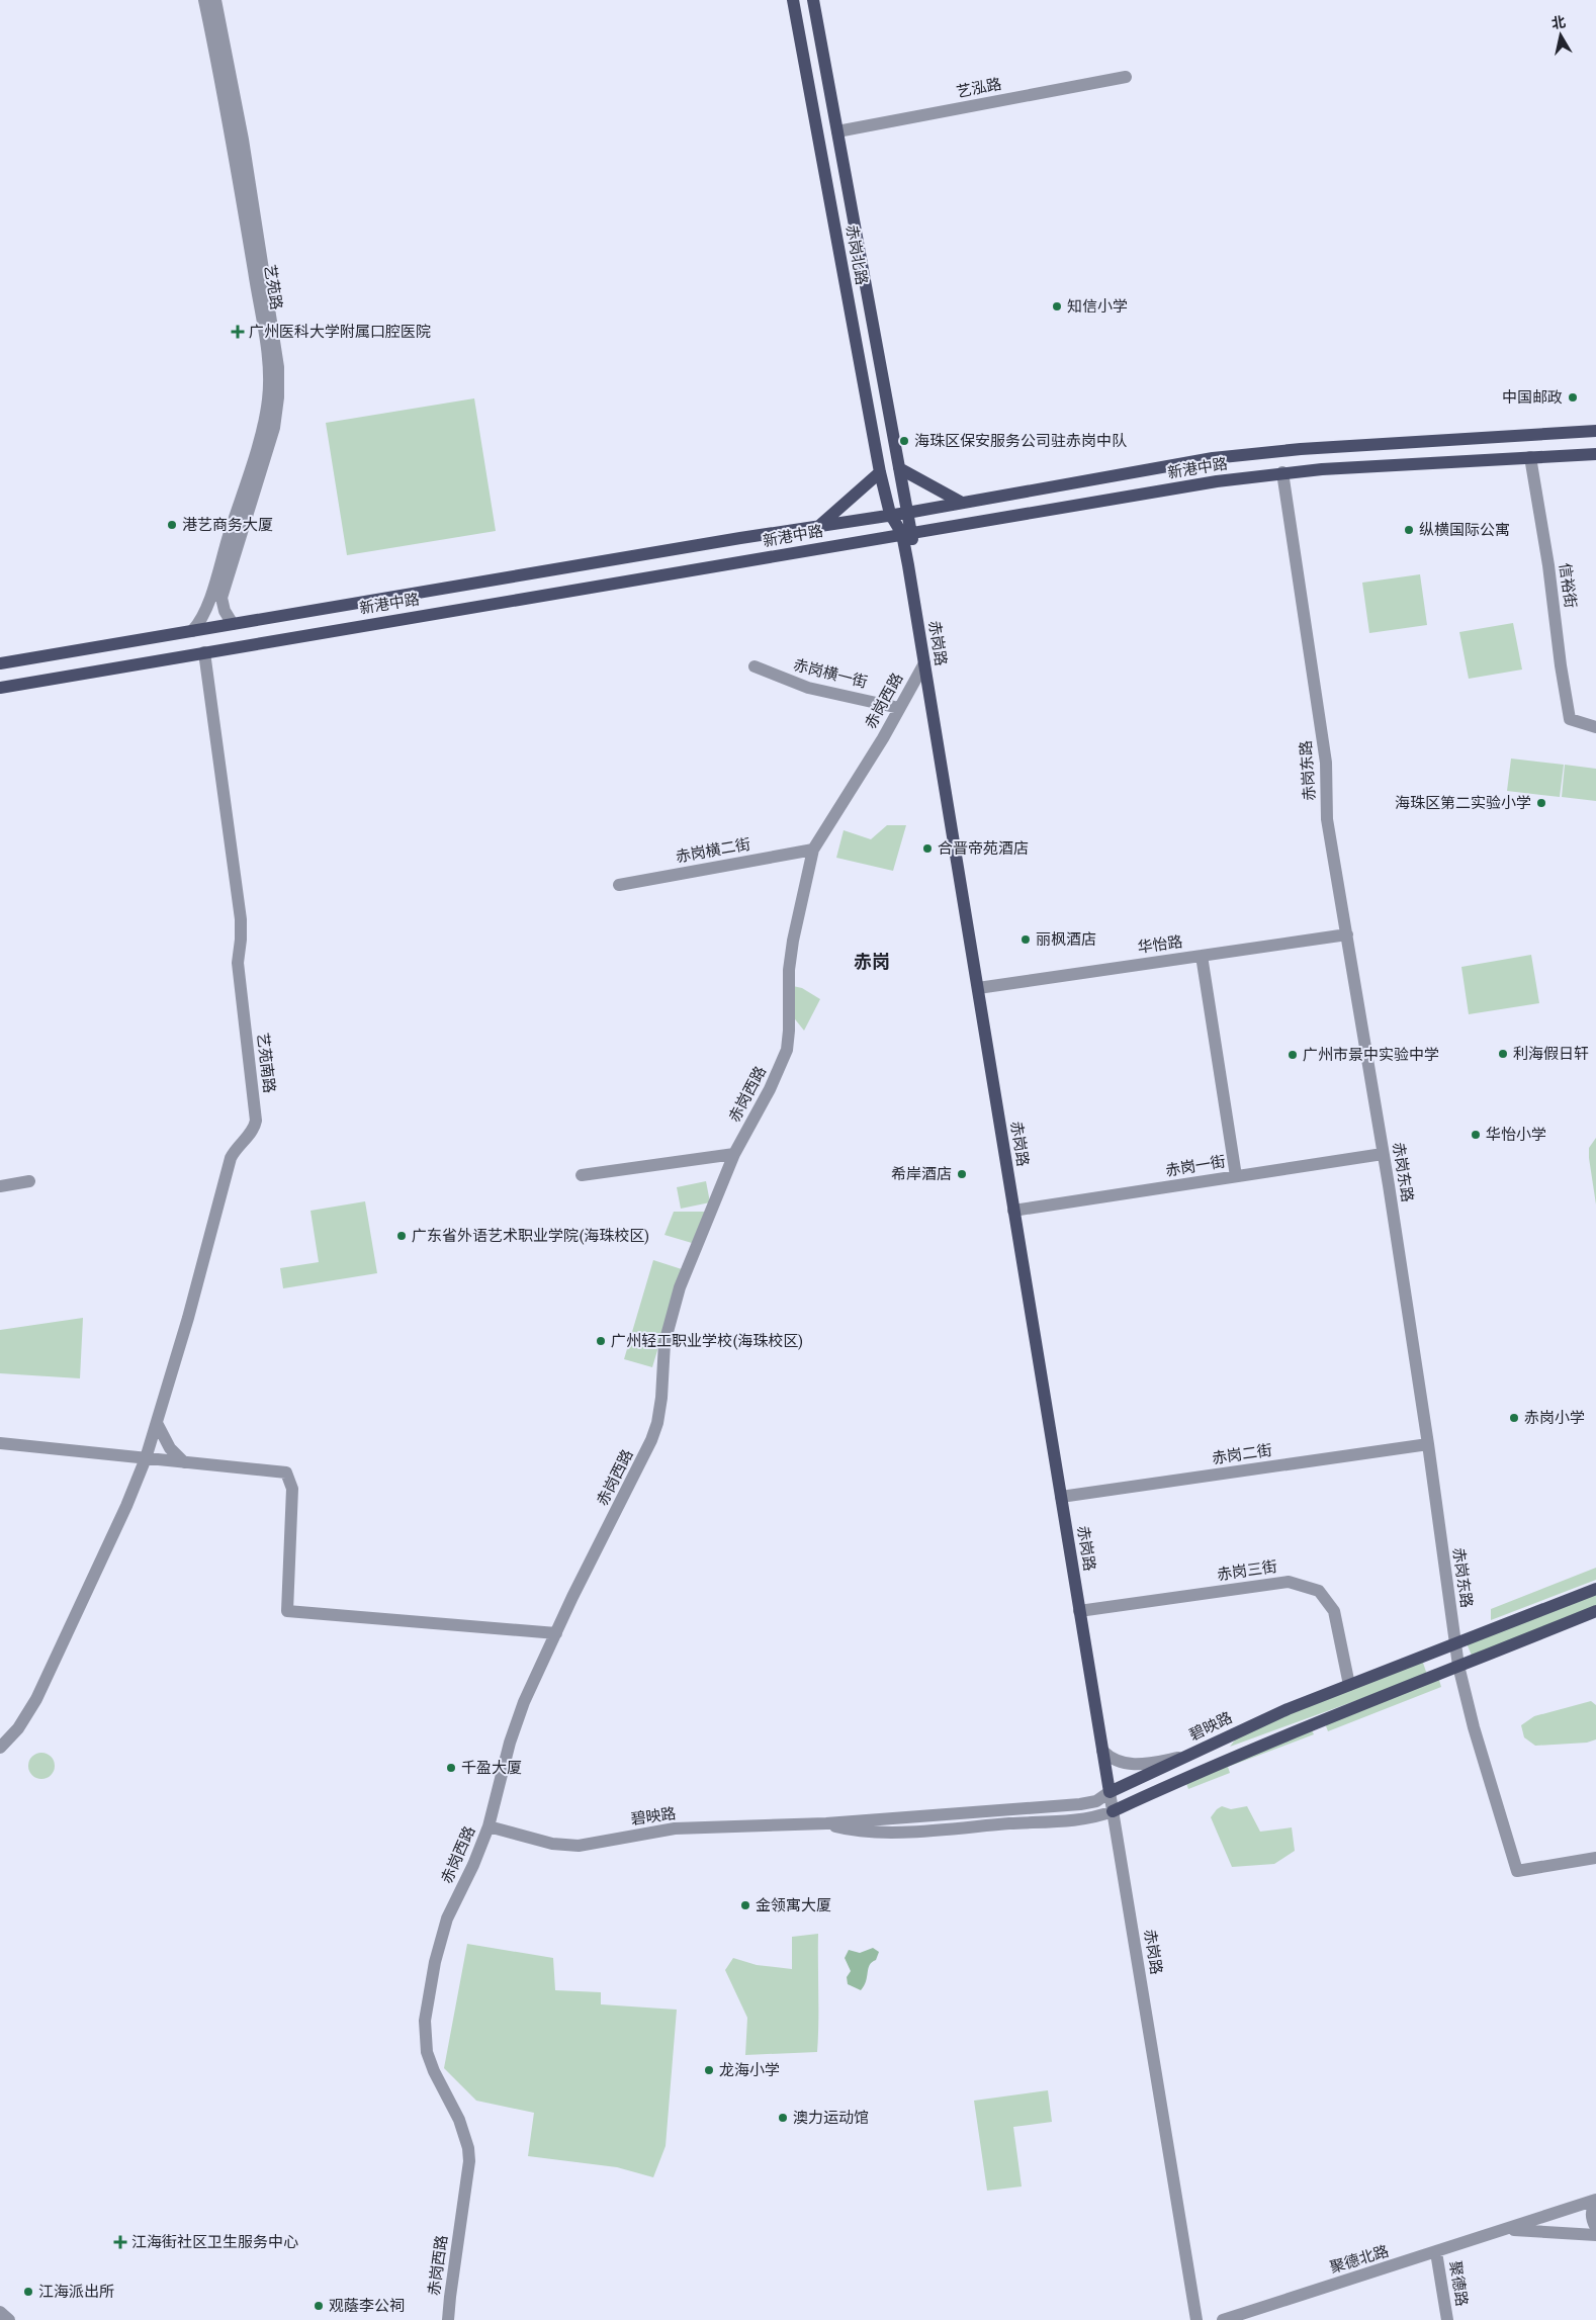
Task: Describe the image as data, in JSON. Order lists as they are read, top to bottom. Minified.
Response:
{"streets":{"main road":["赤岗北路","新港中路","赤岗路","碧映路"],"street":["艺泓路","艺苑路","信裕街","赤岗横一街","赤岗西路","赤岗东路","赤岗横二街","华怡路","艺苑南路","赤岗一街","赤岗二街","赤岗三街","聚德北路","聚德路"]},"crossings":[["艺泓路","赤岗北路"],["赤岗北路","新港中路"],["赤岗北路","赤岗路"],["艺苑路","新港中路"],["新港中路","信裕街"],["新港中路","赤岗路"],["新港中路","赤岗东路"],["新港中路","艺苑南路"],["赤岗路","赤岗西路"],["赤岗路","华怡路"],["赤岗路","赤岗一街"],["赤岗路","赤岗二街"],["赤岗路","赤岗三街"],["赤岗路","碧映路"],["赤岗横一街","赤岗西路"],["赤岗西路","赤岗横二街"],["赤岗西路","碧映路"],["赤岗东路","华怡路"],["赤岗东路","赤岗一街"],["赤岗东路","赤岗二街"],["赤岗东路","碧映路"],["赤岗三街","碧映路"],["聚德北路","聚德路"]],"districts":["赤岗"],"places":{"other":["知信小学","中国邮政","海珠区保安服务公司驻赤岗中队","港艺商务大厦","纵横国际公寓","海珠区第二实验小学","合晋帝苑酒店","丽枫酒店","利海假日轩","广州市景中实验中学","华怡小学","希岸酒店","广东省外语艺术职业学院(海珠校区)","广州轻工职业学校(海珠校区)","赤岗小学","千盈大厦","金领寓大厦","龙海小学","澳力运动馆","江海派出所","观蔭李公祠"],"health":["广州医科大学附属口腔医院","江海街社区卫生服务中心"]},"north":"top"}
